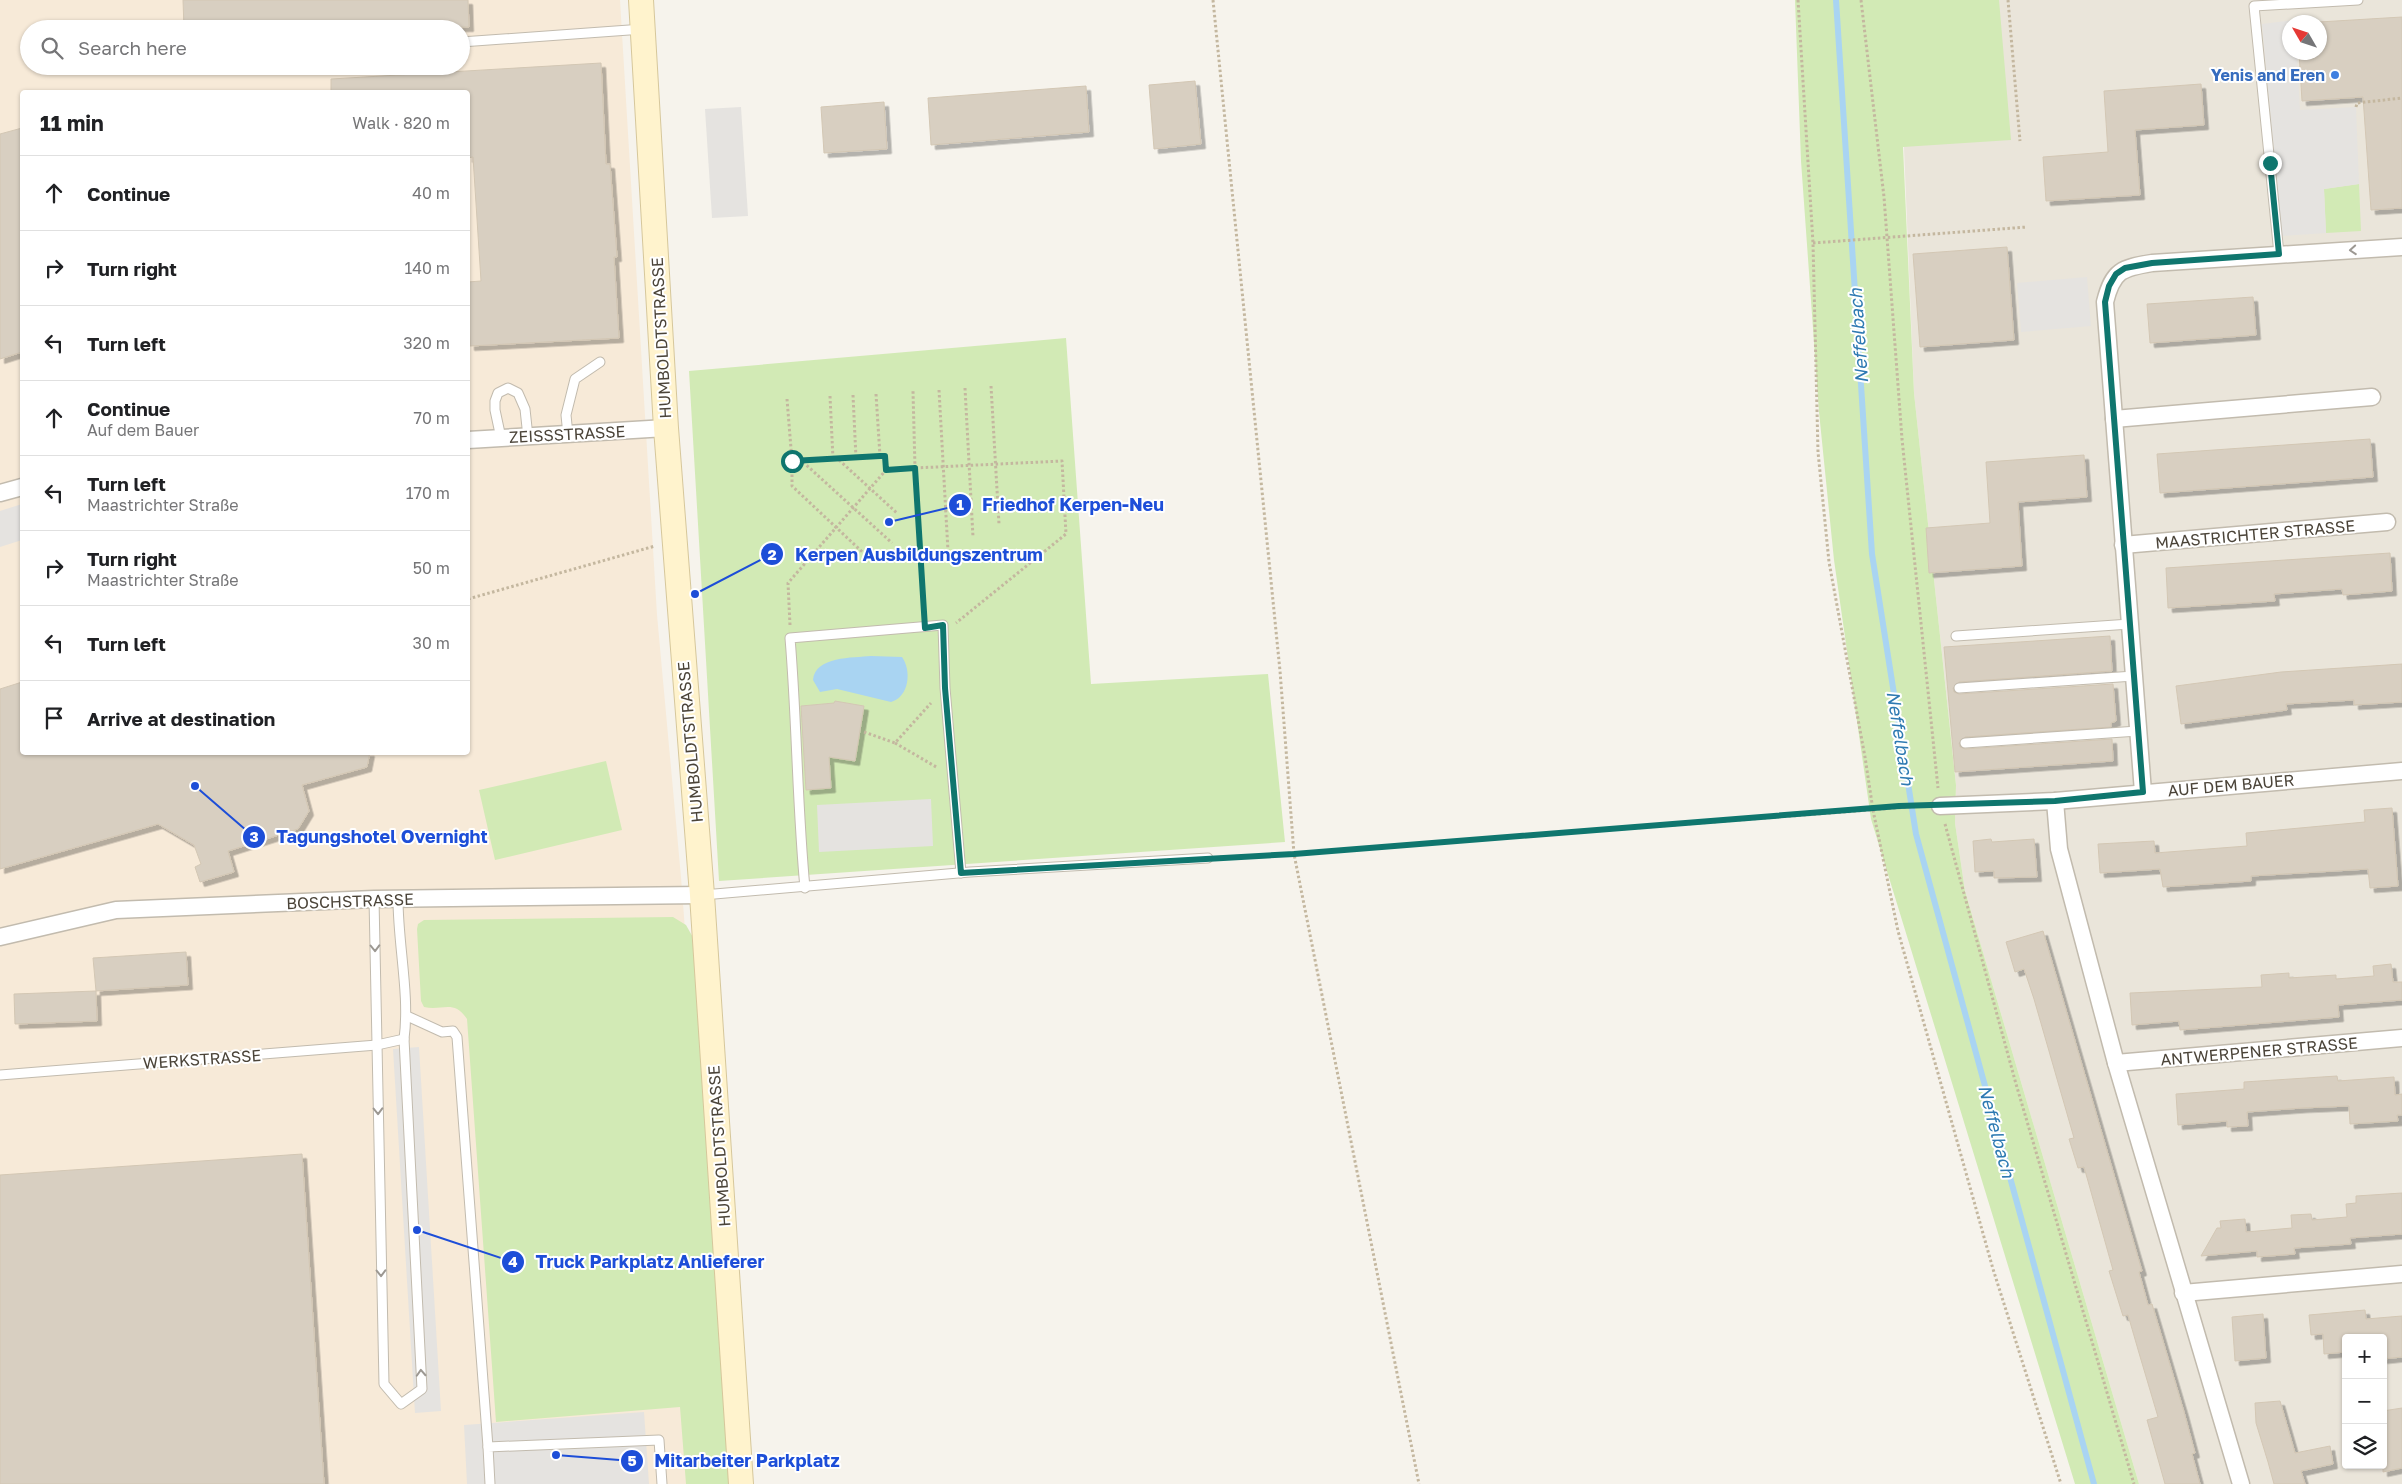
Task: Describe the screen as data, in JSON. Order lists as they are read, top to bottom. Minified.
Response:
{"streets":{"street":["HUMBOLDTSTRASSE","ZEISSSTRASSE","MAASTRICHTER STRASSE","AUF DEM BAUER","BOSCHSTRASSE","ANTWERPENER STRASSE"],"lane":["WERKSTRASSE"]},"crossings":[["HUMBOLDTSTRASSE","ZEISSSTRASSE"],["HUMBOLDTSTRASSE","BOSCHSTRASSE"]],"water":["Neffelbach"],"places":["Yenis and Eren","Friedhof Kerpen-Neu","Kerpen Ausbildungszentrum","Tagungshotel Overnight","Truck Parkplatz Anlieferer","Mitarbeiter Parkplatz"],"north":"top left","page":{"search":"Search here","heading":["11 min","Walk · 820 m"],"list":[["Continue","40 m"],["Turn right","140 m"],["Turn left","320 m"],["Continue","Auf dem Bauer","70 m"],["Turn left","Maastrichter Straße","170 m"],["Turn right","Maastrichter Straße","50 m"],["Turn left","30 m"],"Arrive at destination"],"map_buttons":["+","−"]}}
